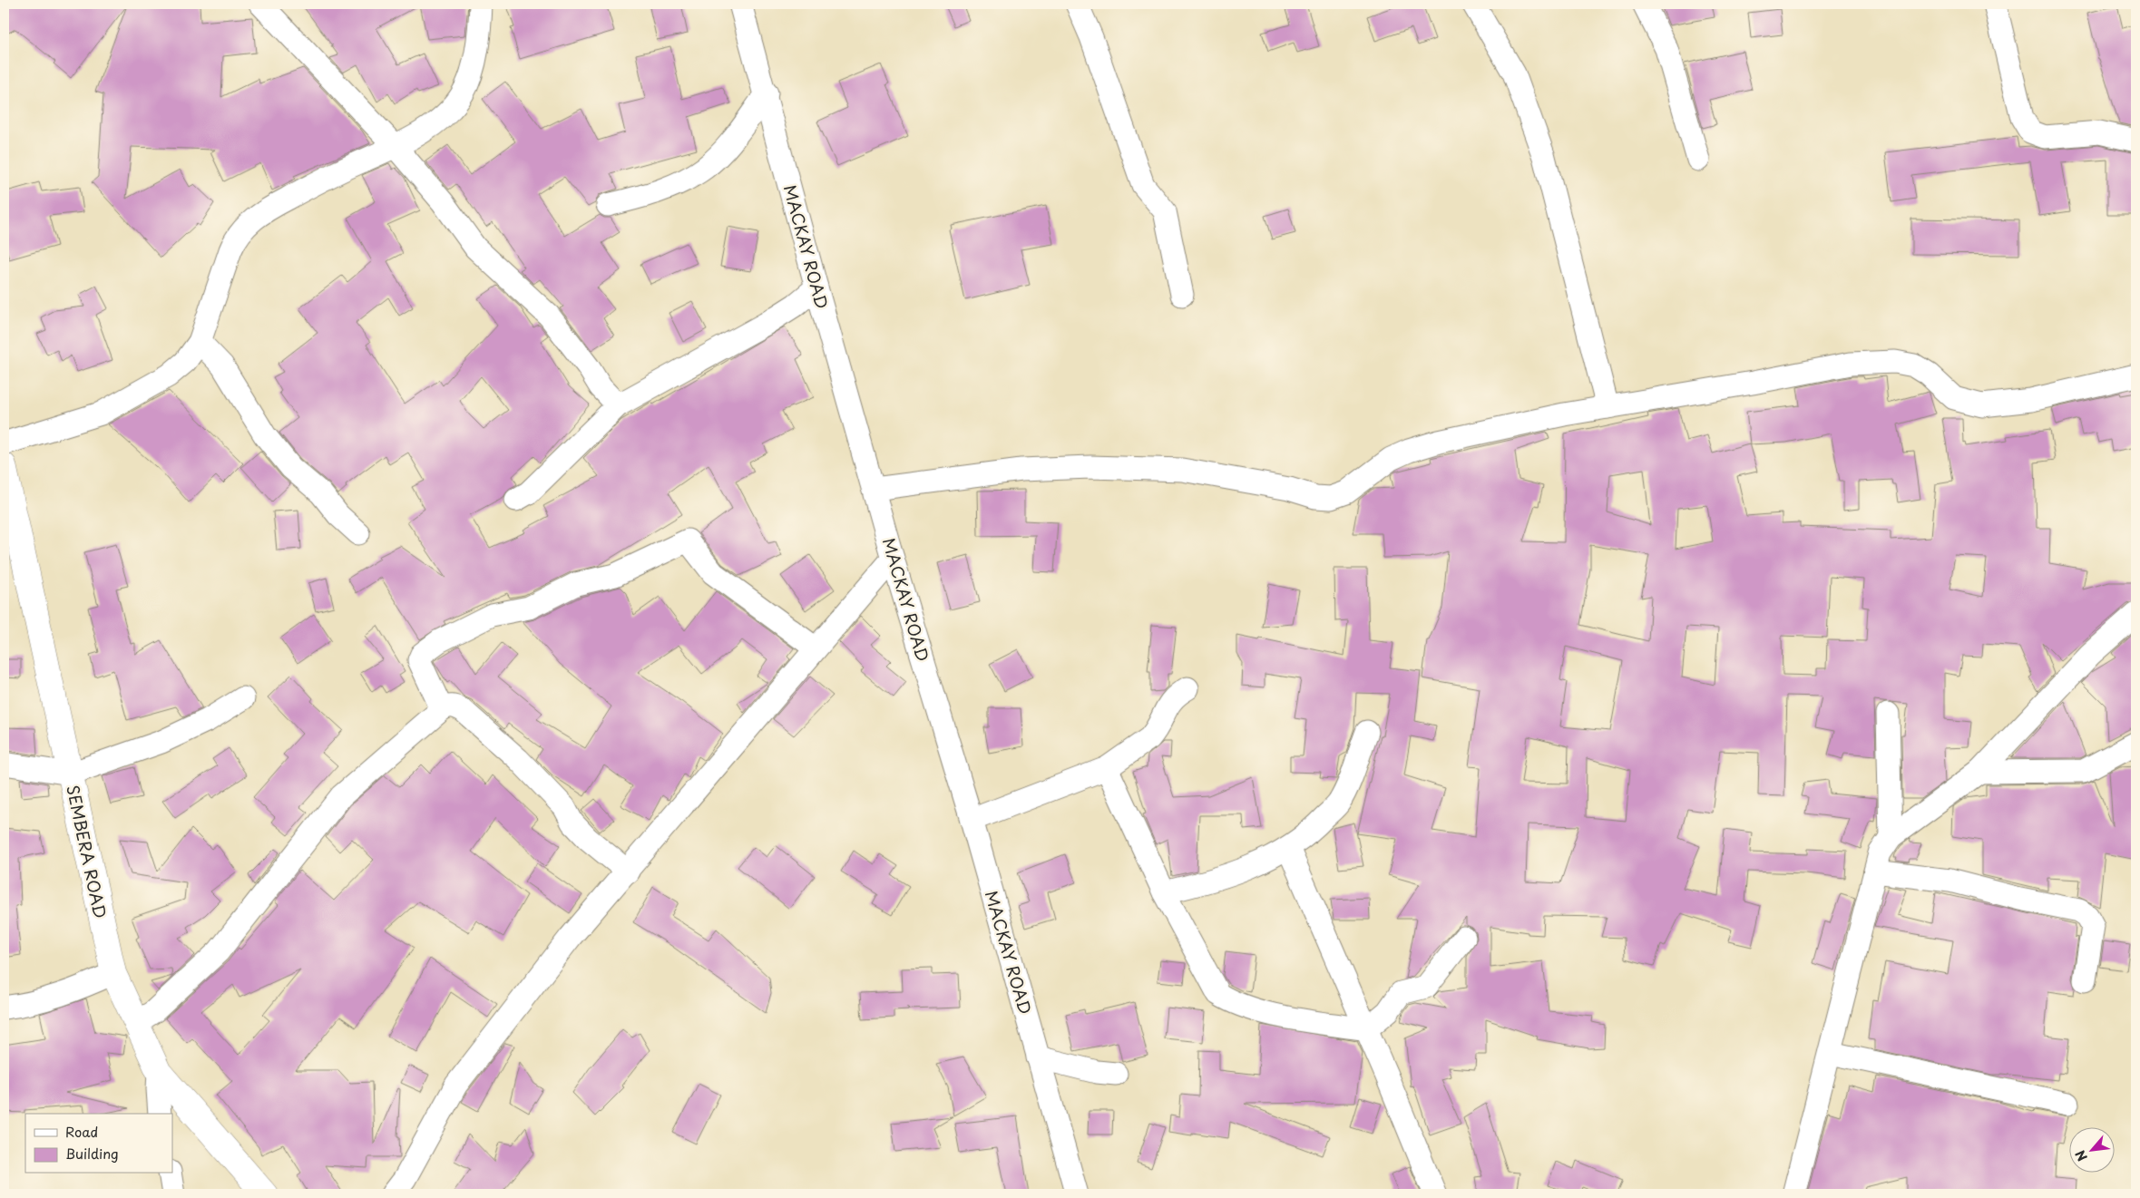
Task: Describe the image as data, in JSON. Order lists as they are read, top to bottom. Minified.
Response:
{"streets":{"street":["MACKAY ROAD","SEMBERA ROAD"]},"legend":["Road","Building"],"north":"bottom left"}
